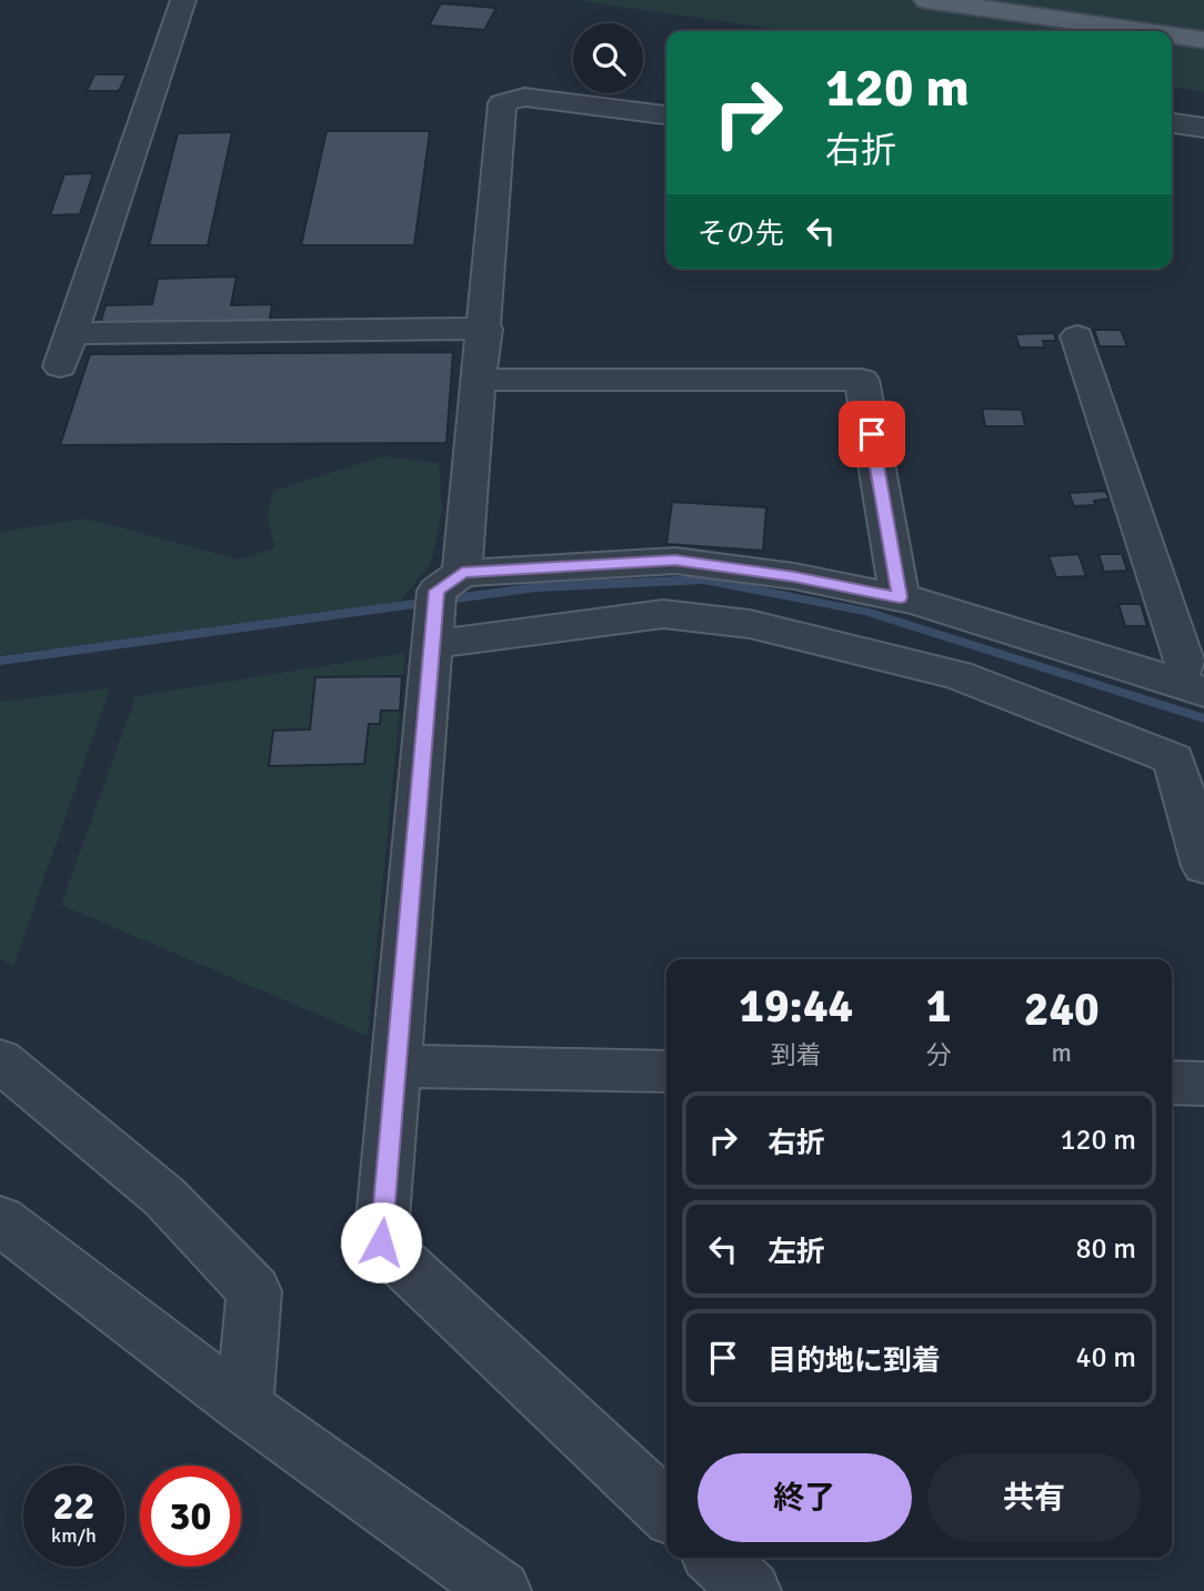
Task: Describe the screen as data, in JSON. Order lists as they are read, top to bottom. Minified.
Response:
{"page":{"turn":["120 m","右折"],"then":"その先","eta":["19:44","到着","1","分","240","m"],"list":[{"name":"右折","value":"120 m"},{"name":"左折","value":"80 m"},{"name":"目的地に到着","value":"40 m"}],"buttons":["終了","共有"],"speed":"22 km/h","limit":"30"}}
